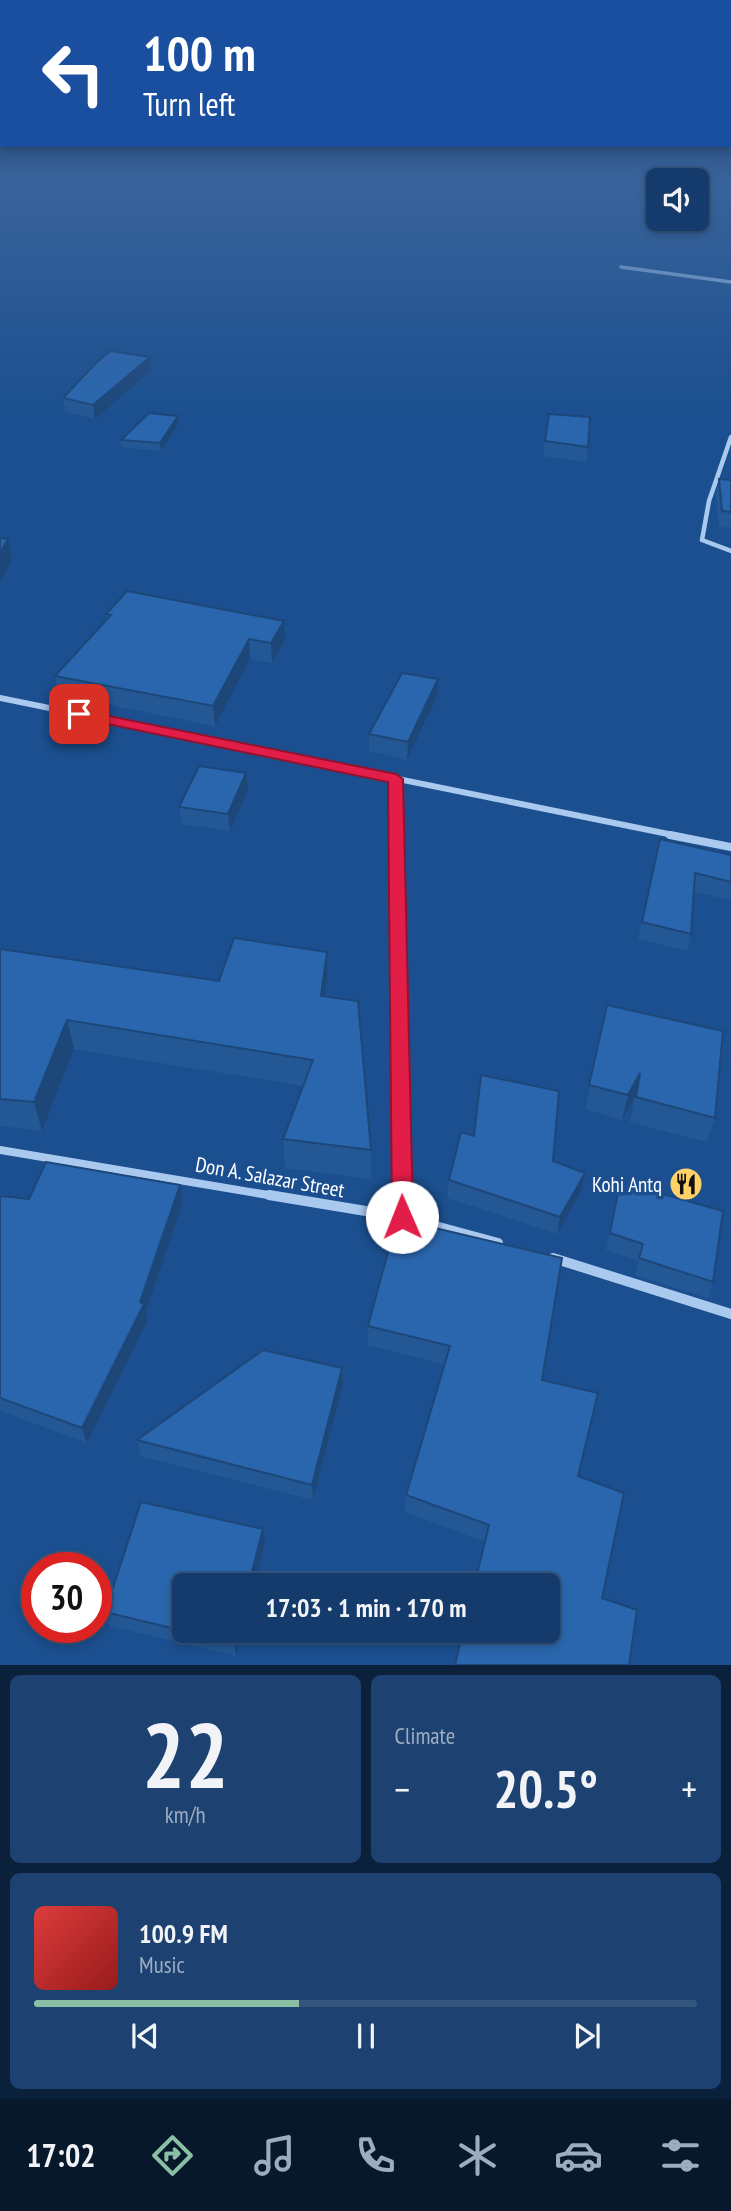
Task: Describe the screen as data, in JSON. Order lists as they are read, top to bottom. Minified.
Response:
{"streets":{"street":["Don A. Salazar Street"]},"places":{"restaurant":["Kohi Antq"]},"page":{"turn":["100 m","Turn left"],"limit":"30","trip":"17:03 · 1 min · 170 m","tile":[["22","km/h"],"Climate"],"heat":["−","20.5°","+"],"song":["100.9 FM","Music"],"tabs":"17:02"}}
